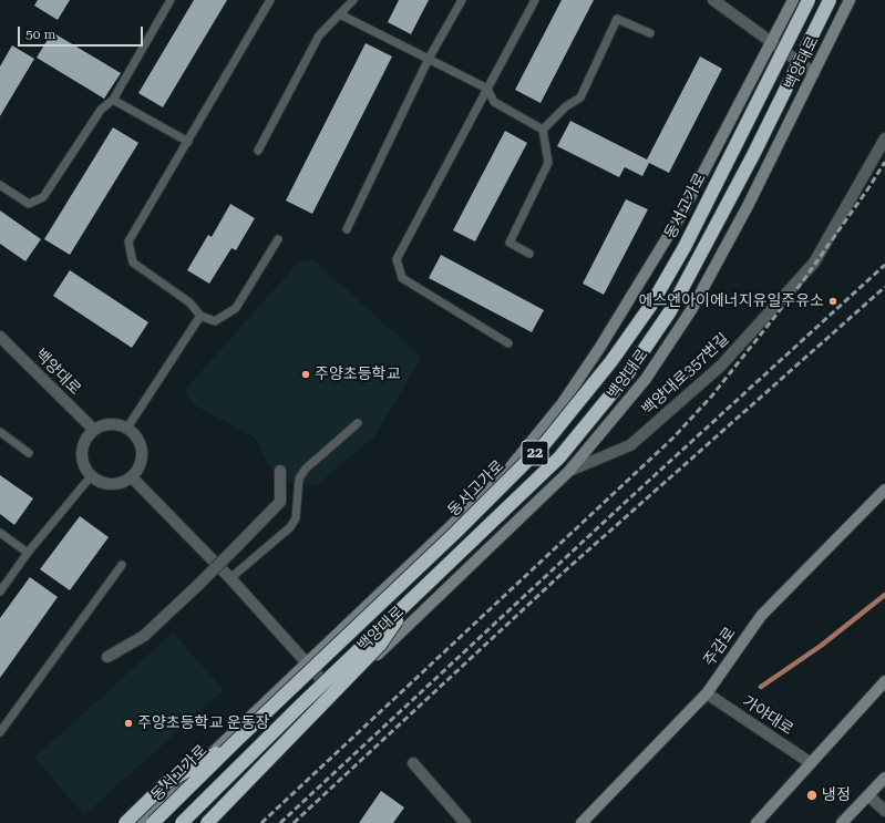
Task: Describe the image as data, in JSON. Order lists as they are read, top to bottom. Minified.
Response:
{"streets":{"highway":["동서고가로","22"],"main road":["백양대로","주감로"],"street":["백양대로357번길","가야대로"]},"crossings":[["백양대로","백양대로357번길"],["주감로","가야대로"]],"places":["에스엔아이에너지유일주유소","주양초등학교","주양초등학교 운동장","냉정"],"scale_bar":"50 m"}
